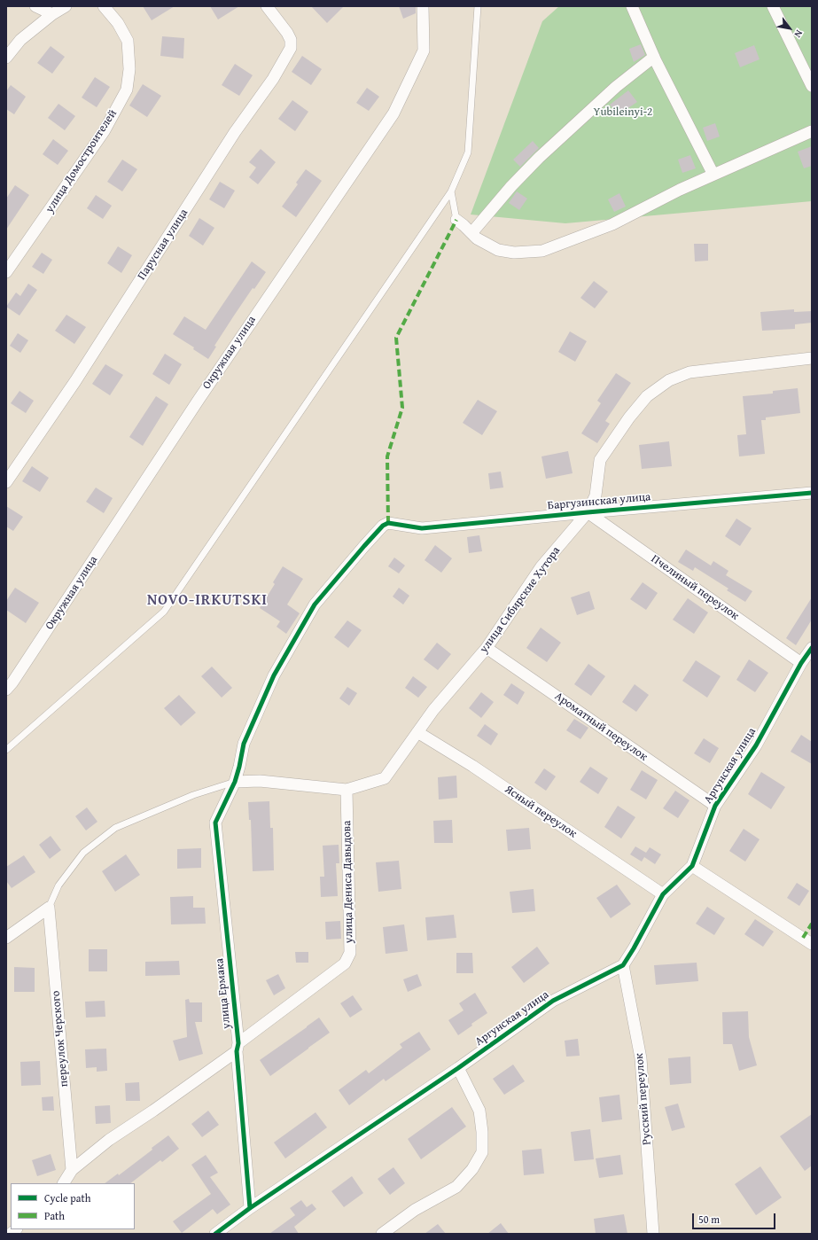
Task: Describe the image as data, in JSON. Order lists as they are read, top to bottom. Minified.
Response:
{"streets":{"street":["улица Домостроителей","Парусная улица","Окружная улица","Баргузинская улица","Пчелиный переулок","улица Сибирские Хутора","Ароматный переулок","Аргунская улица","Ясный переулок","улица Дениса Давыдова","улица Ермака","переулок Черского","Русский переулок"]},"crossings":[["Баргузинская улица","Пчелиный переулок"],["Баргузинская улица","улица Сибирские Хутора"],["Баргузинская улица","улица Ермака"],["Пчелиный переулок","улица Сибирские Хутора"],["Пчелиный переулок","Аргунская улица"],["улица Сибирские Хутора","Ароматный переулок"],["улица Сибирские Хутора","Ясный переулок"],["Ароматный переулок","Аргунская улица"],["Аргунская улица","Ясный переулок"],["Аргунская улица","улица Ермака"],["Аргунская улица","Русский переулок"],["улица Дениса Давыдова","улица Ермака"],["улица Дениса Давыдова","переулок Черского"]],"districts":["NOVO-IRKUTSKI"],"parks":["Yubileinyi-2"],"legend":["Cycle path","Path"],"scale_bar":"50 m","north":"bottom right"}
